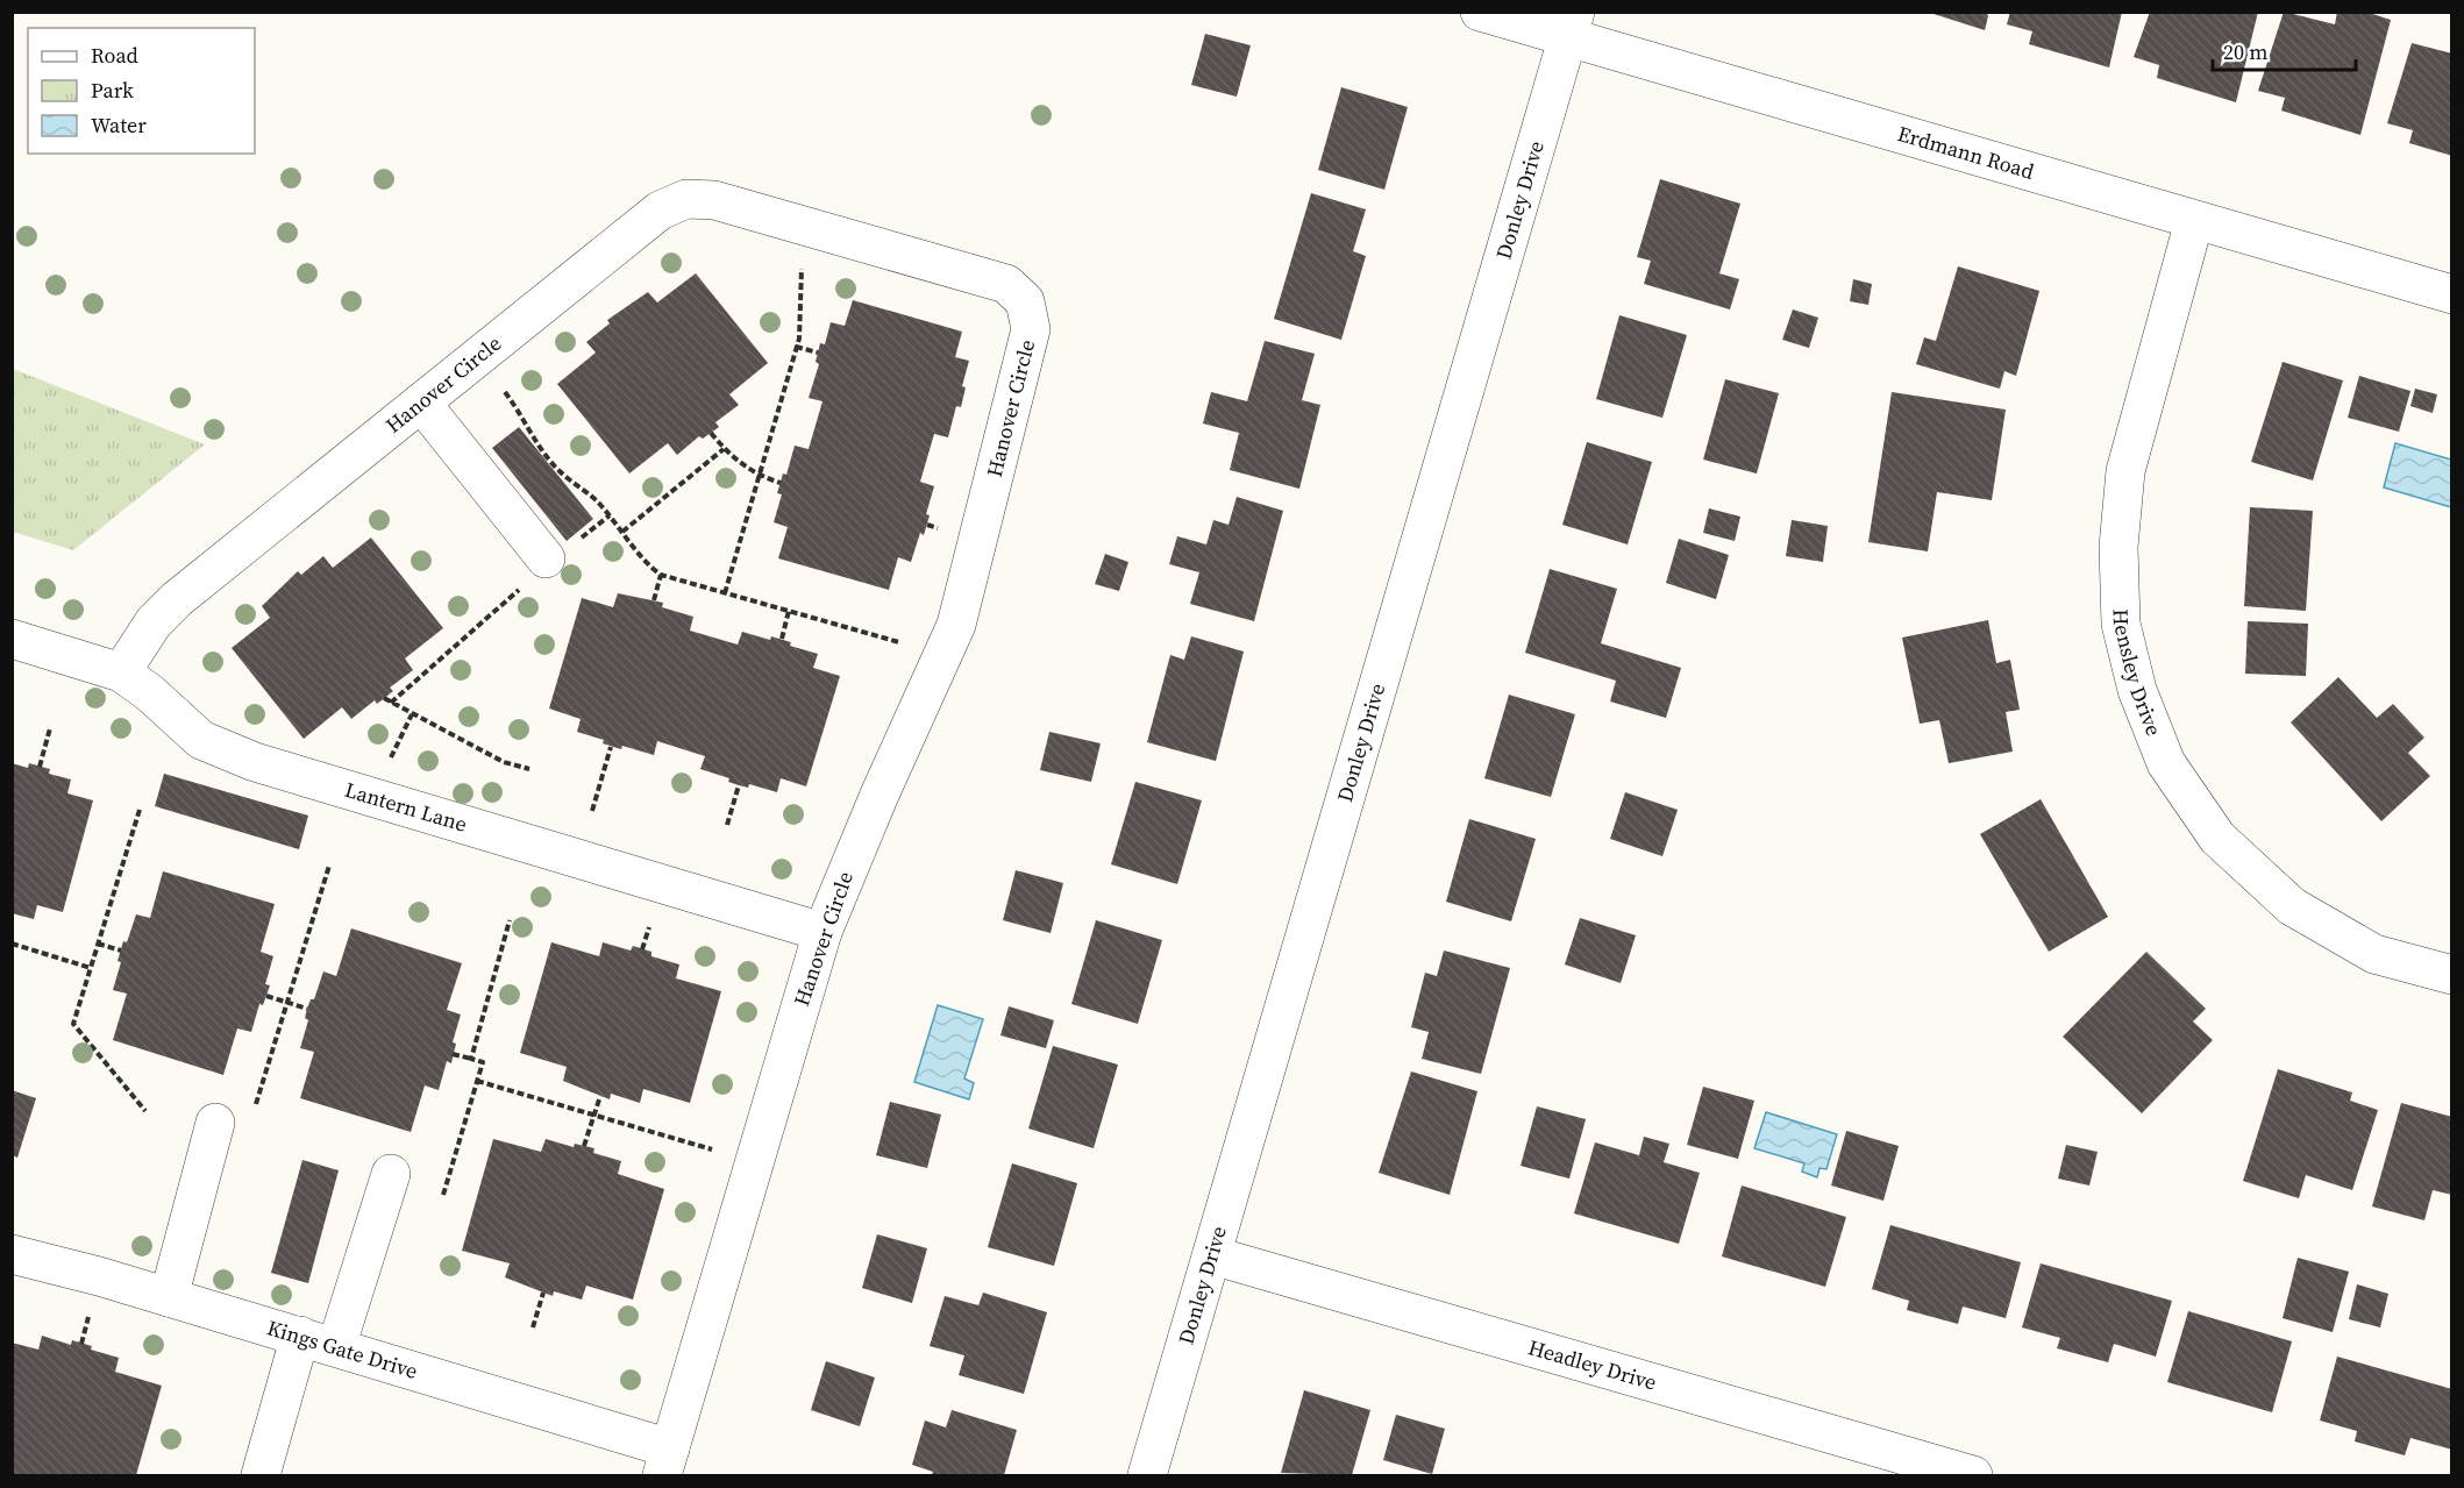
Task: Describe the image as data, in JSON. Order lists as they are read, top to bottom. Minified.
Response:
{"streets":{"street":["Erdmann Road","Donley Drive","Hanover Circle","Hensley Drive","Lantern Lane","Kings Gate Drive","Headley Drive"]},"crossings":[["Erdmann Road","Donley Drive"],["Erdmann Road","Hensley Drive"],["Donley Drive","Headley Drive"],["Hanover Circle","Lantern Lane"],["Hanover Circle","Kings Gate Drive"]],"legend":["Road","Park","Water"],"scale_bar":"20 m"}
